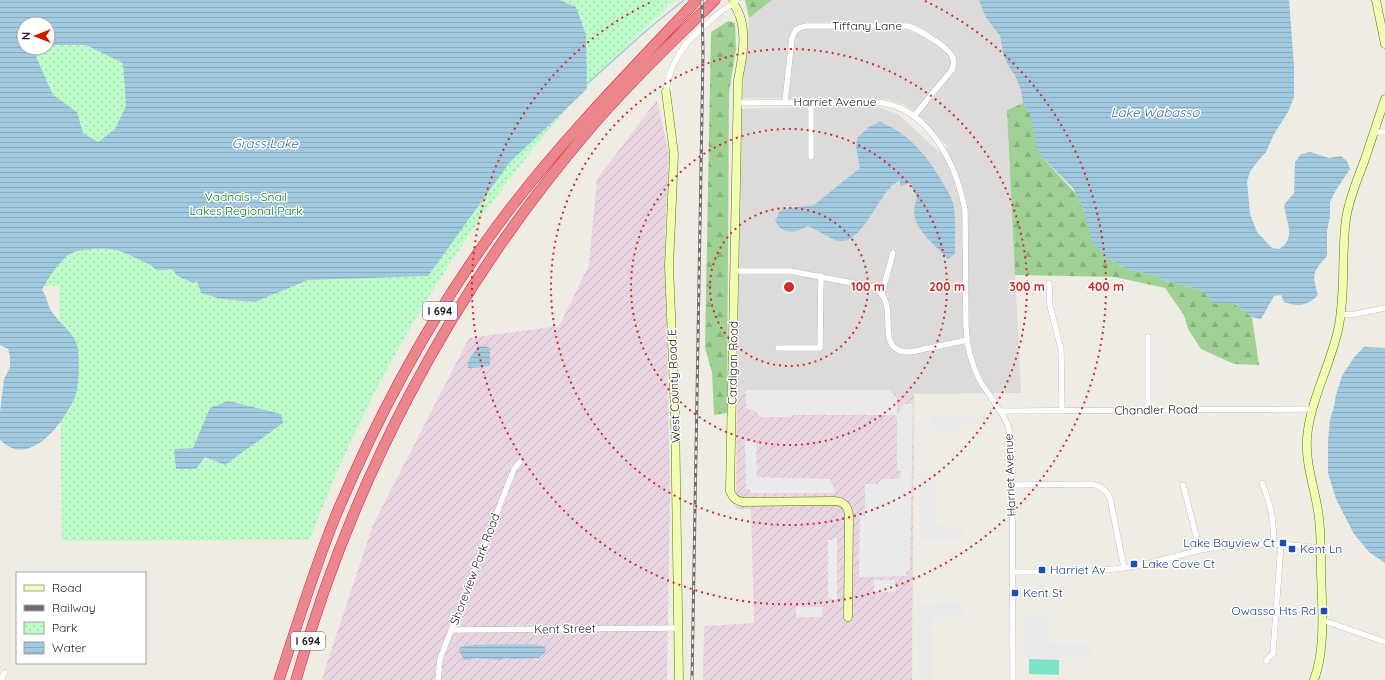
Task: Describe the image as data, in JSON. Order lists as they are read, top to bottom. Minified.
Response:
{"streets":{"highway":["I 694"],"street":["Tiffany Lane","Harriet Avenue","Cardigan Road","West County Road E","Chandler Road","Shoreview Park Road","Kent Street"]},"crossings":[["Tiffany Lane","Harriet Avenue"],["Harriet Avenue","Cardigan Road"],["Harriet Avenue","Chandler Road"],["West County Road E","Kent Street"],["Shoreview Park Road","Kent Street"]],"water":["Lake Wabasso","Grass Lake"],"parks":["Vadnais - Snail Lakes Regional Park"],"places":{"transit":["Lake Bayview Ct","Kent Ln","Lake Cove Ct","Harriet Av","Kent St","Owasso Hts Rd"]},"legend":["Road","Railway","Park","Water"],"north":"left","rings":["100 m","200 m","300 m","400 m"]}
